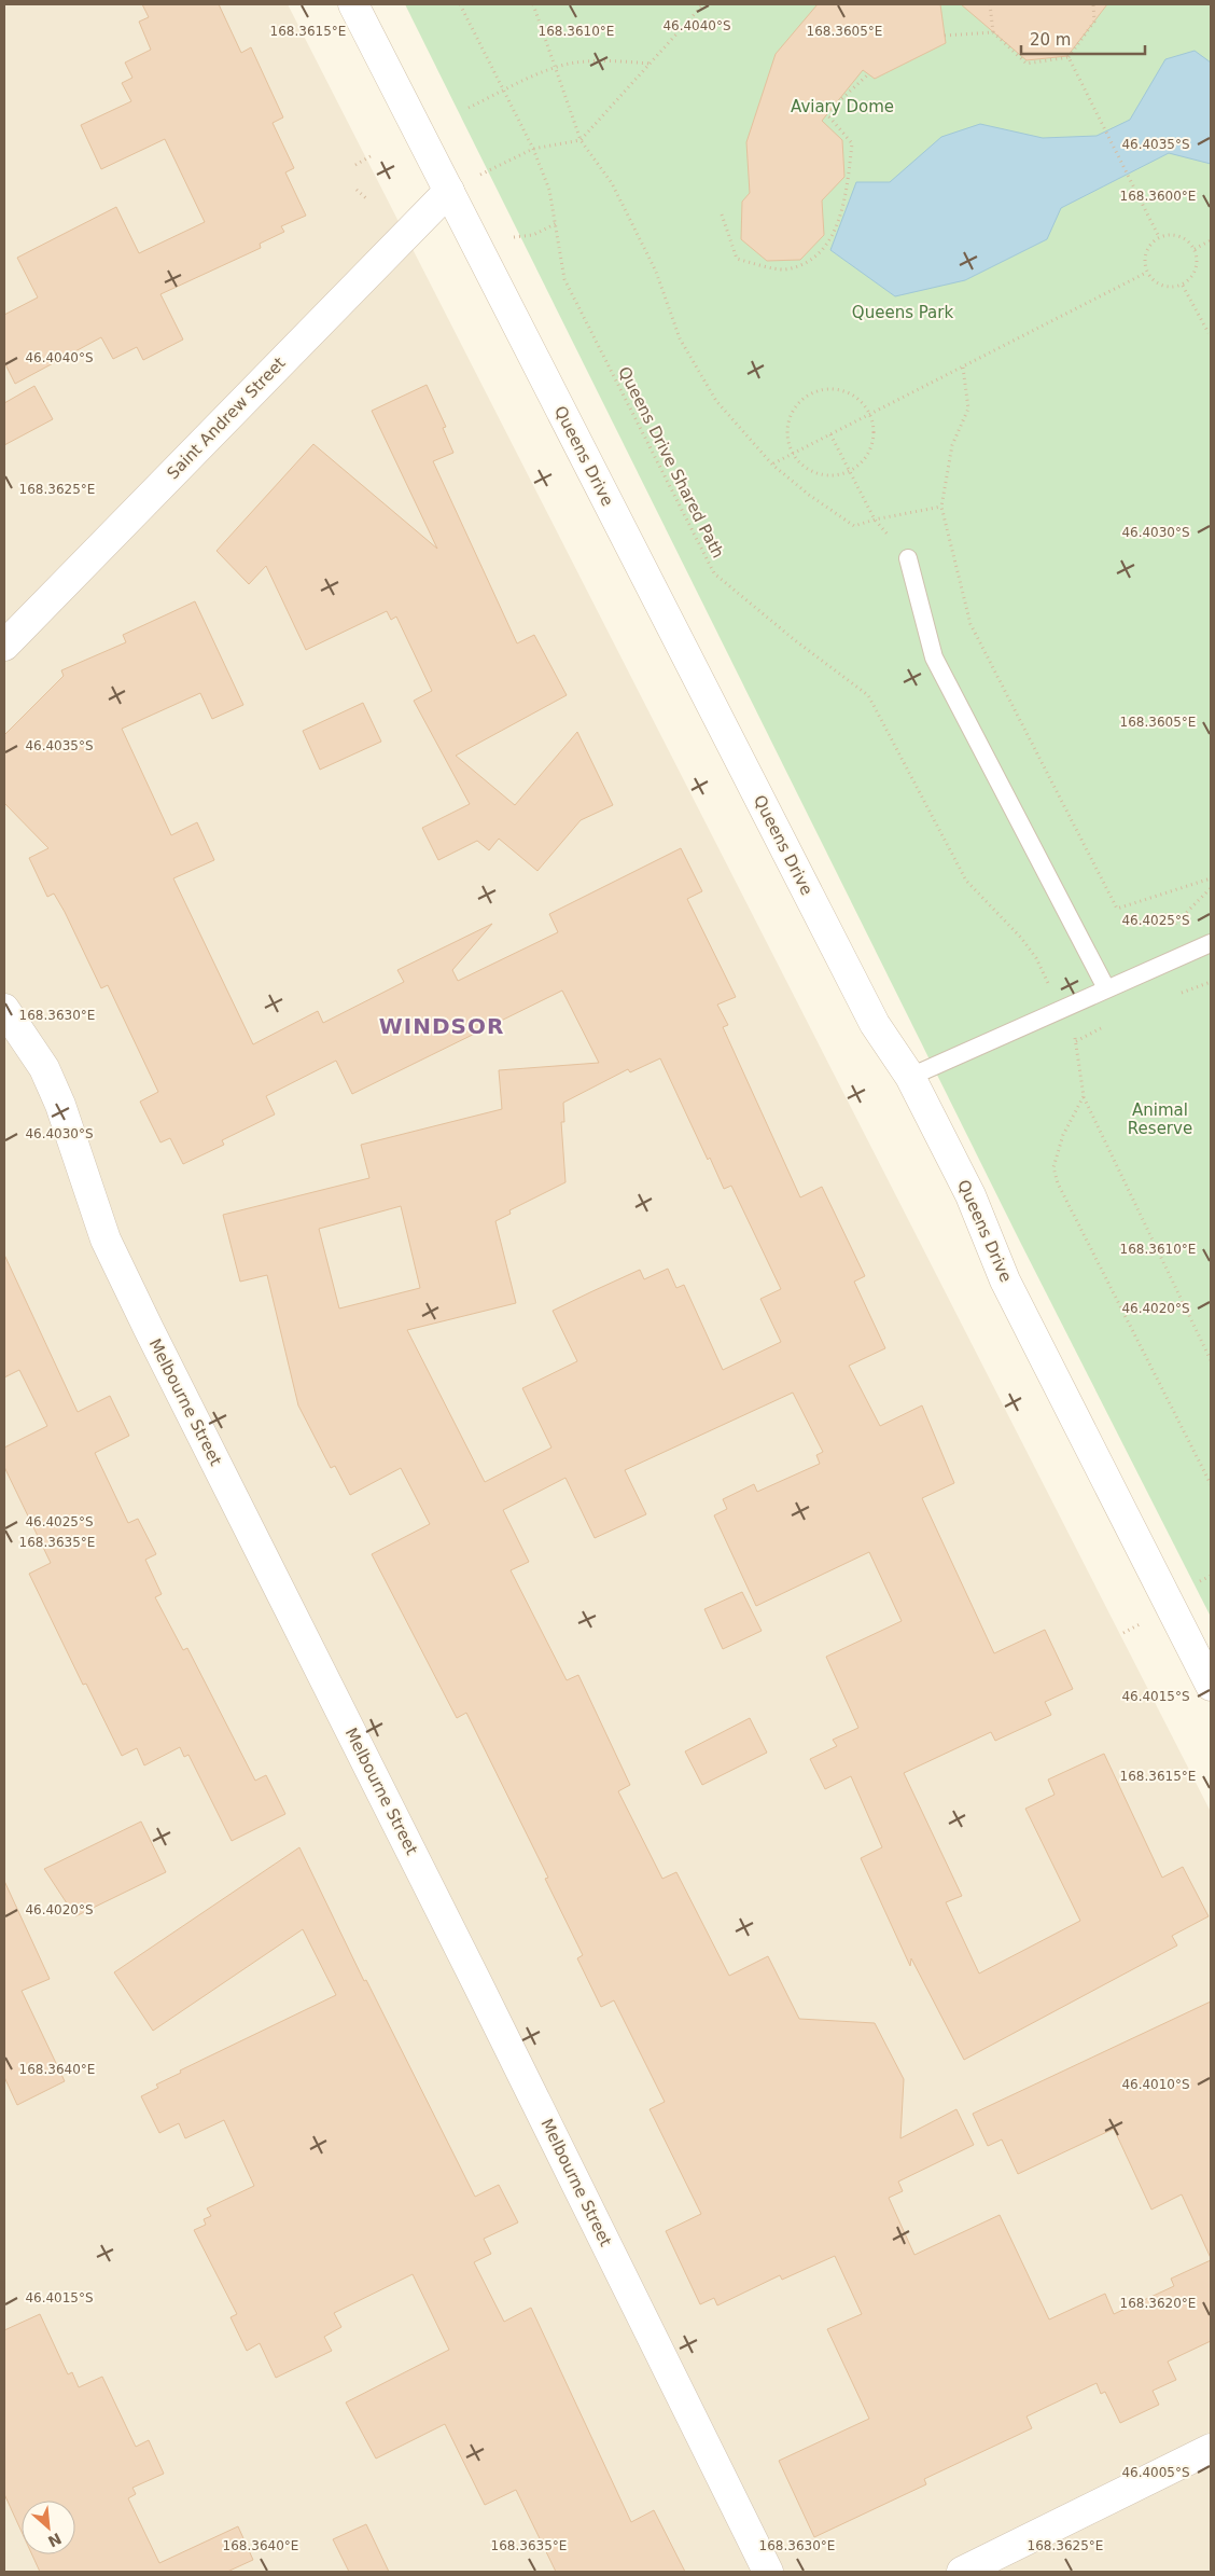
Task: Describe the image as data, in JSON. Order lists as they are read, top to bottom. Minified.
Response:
{"streets":{"street":["Saint Andrew Street","Queens Drive","Melbourne Street"],"path":["Queens Drive Shared Path"]},"crossings":[["Saint Andrew Street","Queens Drive"]],"districts":["WINDSOR"],"parks":["Aviary Dome","Queens Park","Animal Reserve"],"scale_bar":"20 m","north":"bottom right","coordinates":["46.4040°S","168.3615°E","168.3610°E","168.3605°E","46.4035°S","168.3600°E","168.3625°E","46.4030°S","46.4025°S","168.3630°E","46.4020°S","168.3635°E","46.4015°S","168.3640°E","46.4010°S","168.3620°E","46.4005°S"]}
